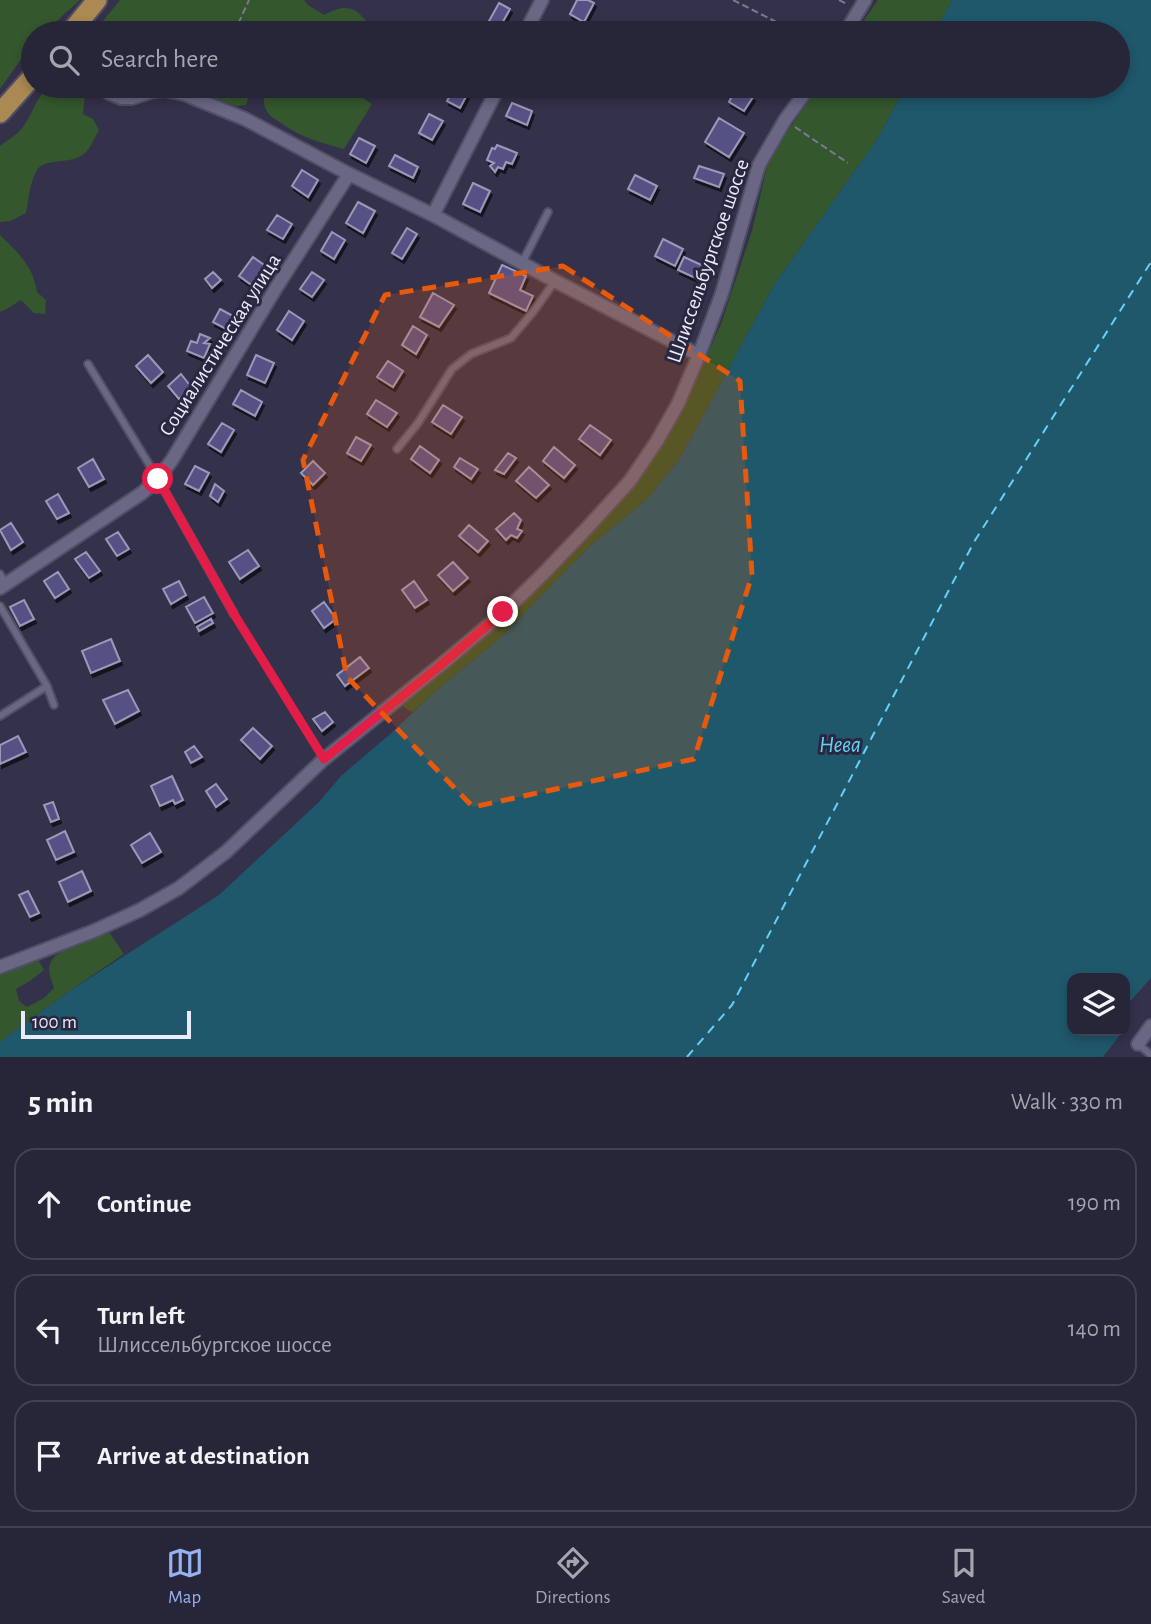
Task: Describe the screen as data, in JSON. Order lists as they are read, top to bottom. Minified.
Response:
{"streets":{"street":["Шлиссельбургское шоссе","Социалистическая улица"]},"water":["Нева"],"scale_bar":"100 m","page":{"search":"Search here","scale":"100 m","heading":["5 min","Walk · 330 m"],"list":[["Continue","190 m"],["Turn left","Шлиссельбургское шоссе","140 m"],"Arrive at destination"],"nav":["Map","Directions","Saved"]}}
